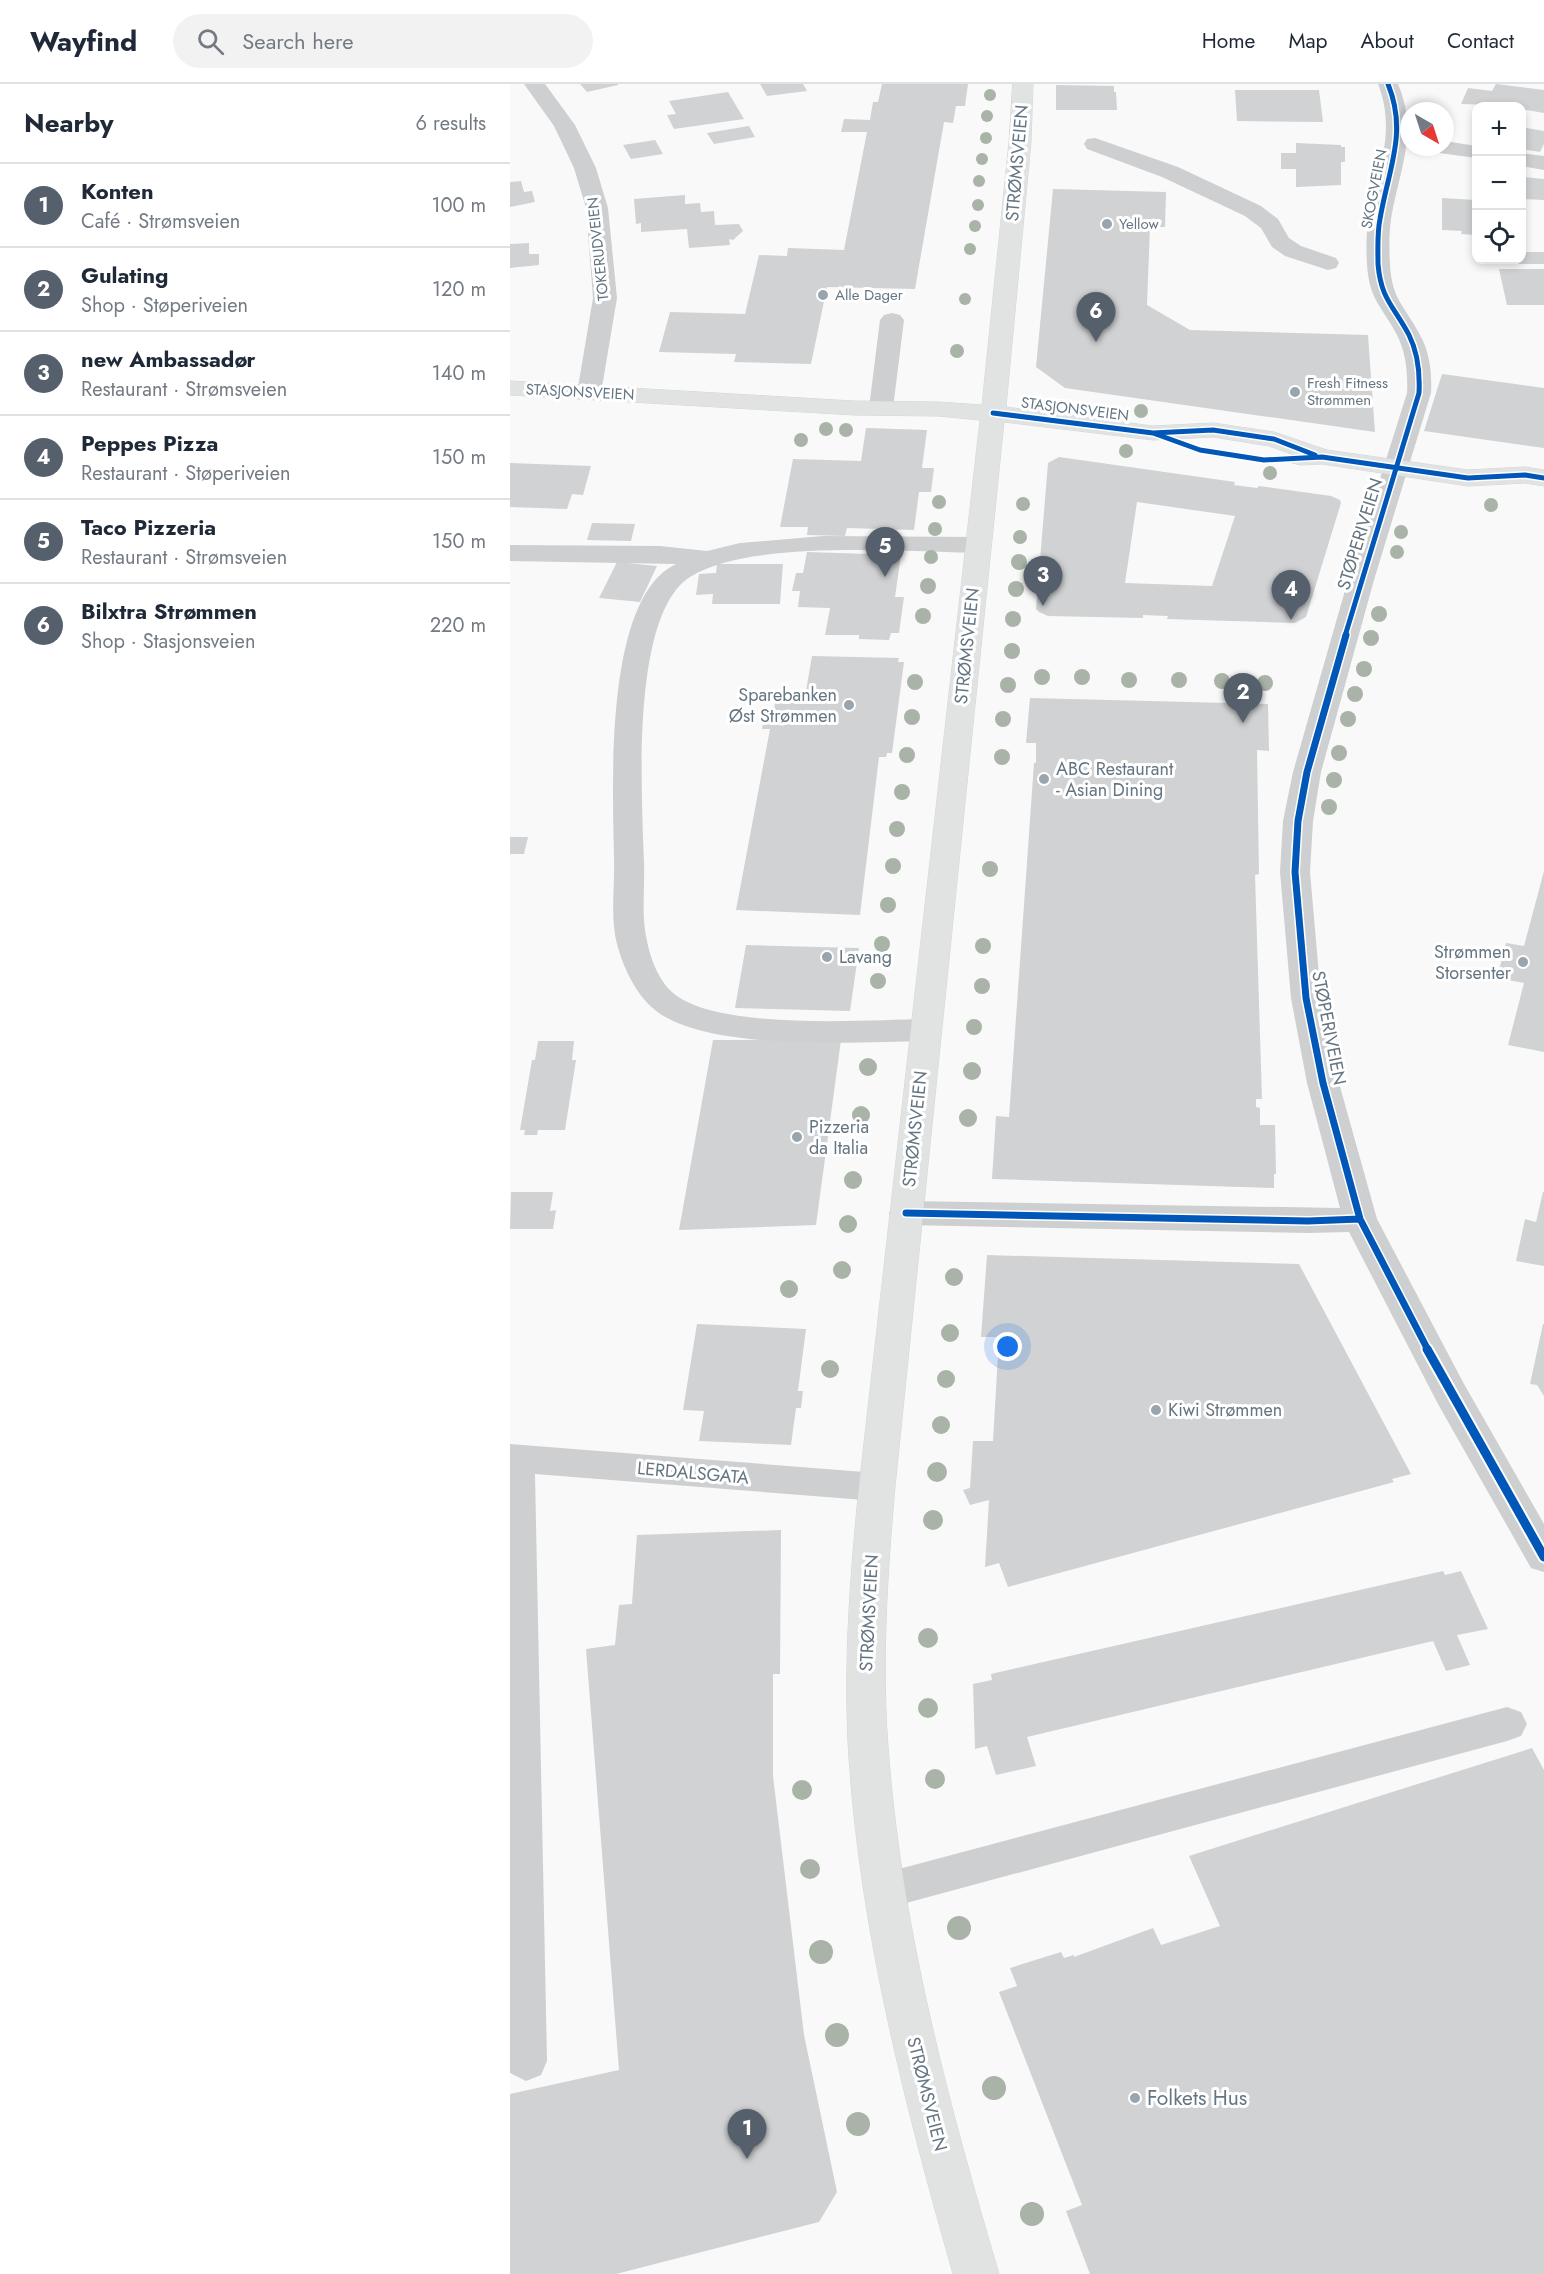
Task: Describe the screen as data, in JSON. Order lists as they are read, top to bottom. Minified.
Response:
{"streets":{"main road":["STRØMSVEIEN","STASJONSVEIEN"],"street":["SKOGVEIEN","TOKERUDVEIEN","STØPERIVEIEN","LERDALSGATA"]},"crossings":[["STRØMSVEIEN","STASJONSVEIEN"],["STRØMSVEIEN","LERDALSGATA"],["SKOGVEIEN","STASJONSVEIEN"],["SKOGVEIEN","STØPERIVEIEN"],["TOKERUDVEIEN","STASJONSVEIEN"],["STASJONSVEIEN","STØPERIVEIEN"]],"places":["Yellow","Alle Dager","Fresh Fitness Strømmen","Sparebanken Øst Strømmen","ABC Restaurant - Asian Dining","Lavang","Strømmen Storsenter","Pizzeria da Italia","Kiwi Strømmen","Folkets Hus"],"north":"bottom right","page":{"header":"Wayfind","search":"Search here","nav":["Home","Map","About","Contact"],"heading":["Nearby","6 results"],"map_buttons":["+","−"],"list":[{"mark":"1","name":"Konten","note":"Café · Strømsveien","value":"100 m"},{"mark":"2","name":"Gulating","note":"Shop · Støperiveien","value":"120 m"},{"mark":"3","name":"new Ambassadør","note":"Restaurant · Strømsveien","value":"140 m"},{"mark":"4","name":"Peppes Pizza","note":"Restaurant · Støperiveien","value":"150 m"},{"mark":"5","name":"Taco Pizzeria","note":"Restaurant · Strømsveien","value":"150 m"},{"mark":"6","name":"Bilxtra Strømmen","note":"Shop · Stasjonsveien","value":"220 m"}],"pins":["6","5","3","4","2","1"]}}
